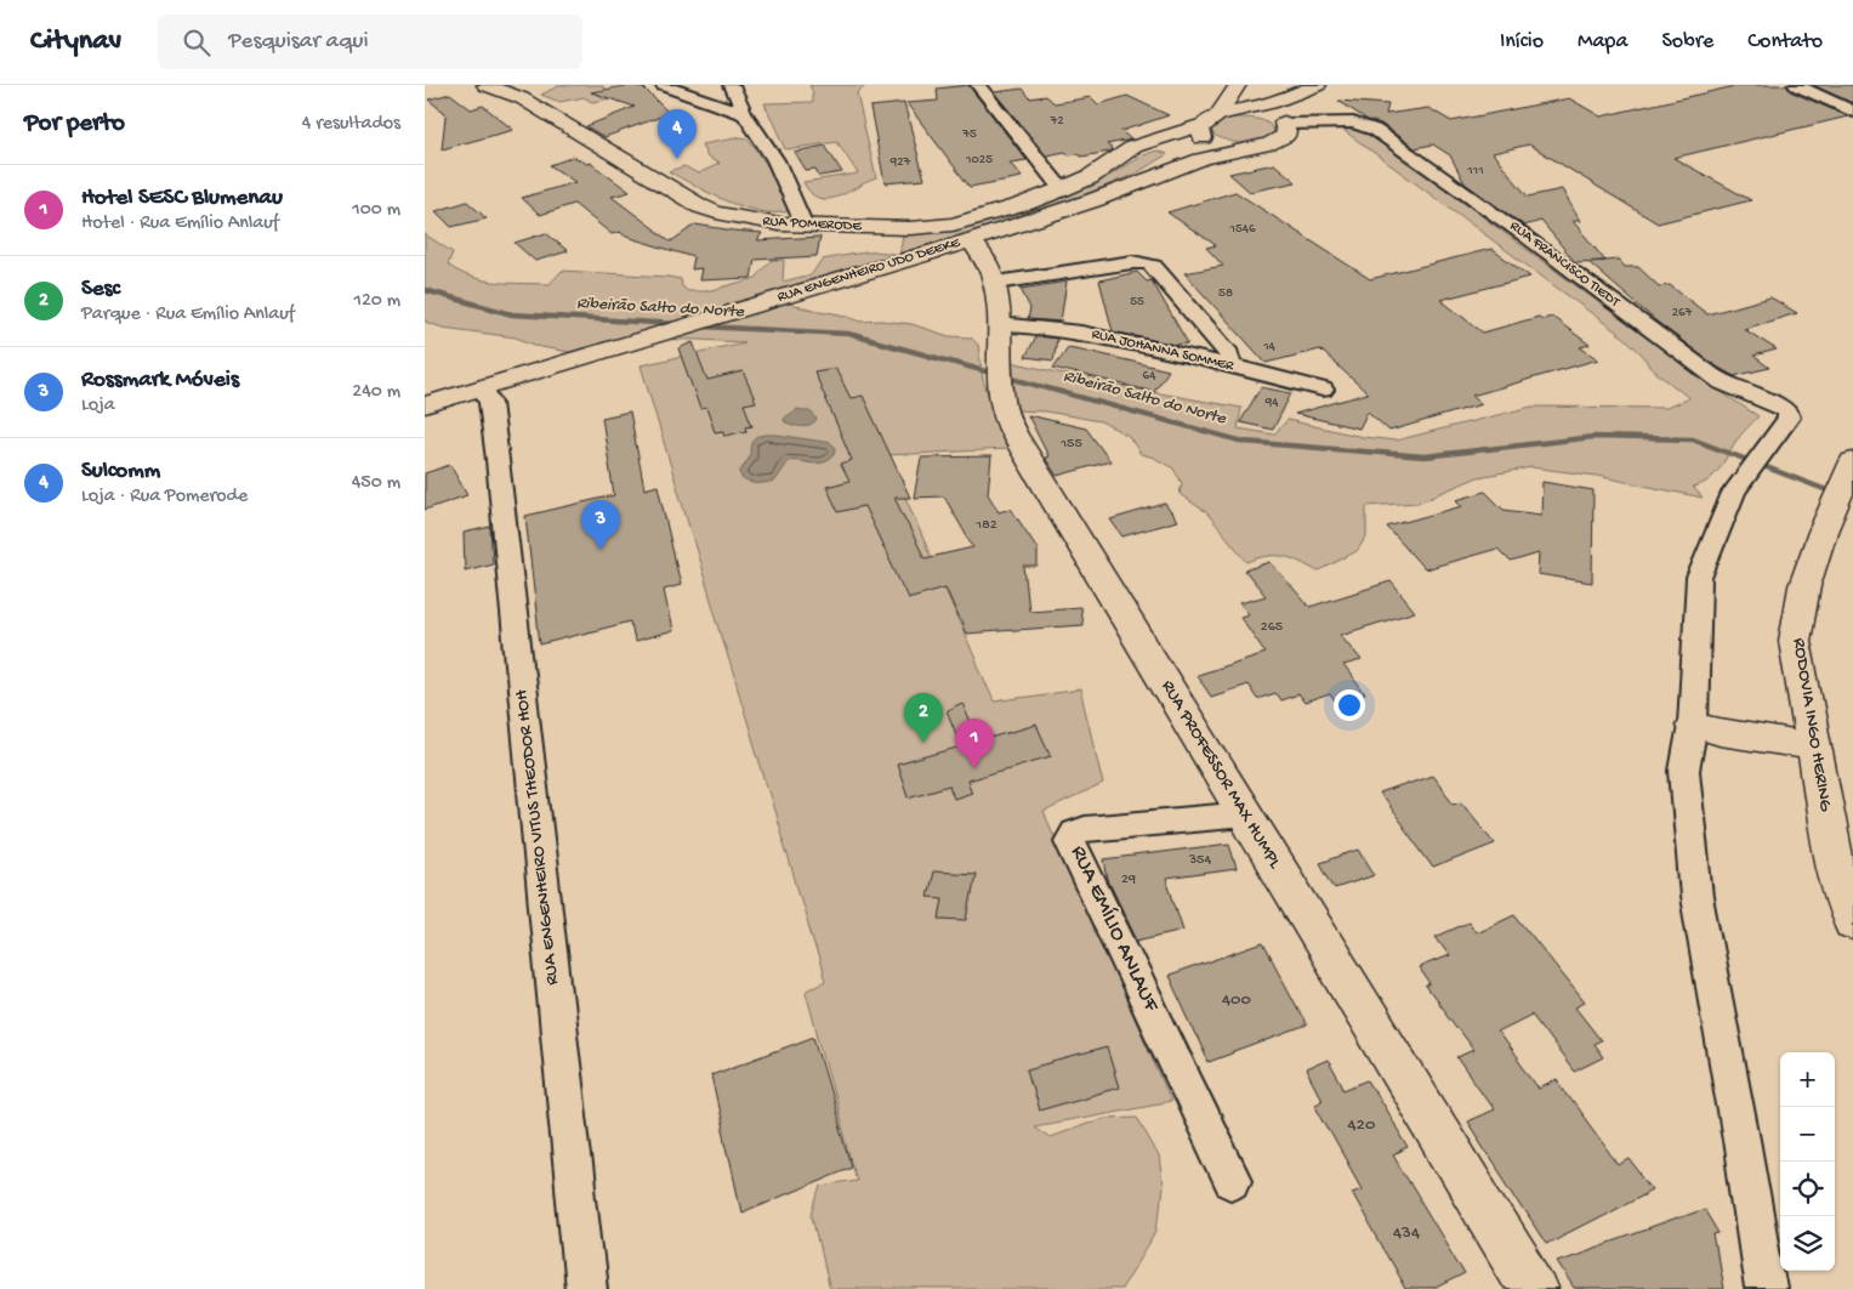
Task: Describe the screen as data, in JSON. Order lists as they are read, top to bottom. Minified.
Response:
{"streets":{"main road":["RUA POMERODE","RUA ENGENHEIRO UDO DEEKE","RODOVIA INGO HERING","RUA PROFESSOR MAX HUMPL"],"street":["RUA FRANCISCO TIEDT","RUA JOHANNA SOMMER","RUA ENGENHEIRO VITUS THEODOR HOH","RUA EMÍLIO ANLAUF"]},"crossings":[["RUA POMERODE","RUA ENGENHEIRO UDO DEEKE"],["RUA FRANCISCO TIEDT","RUA ENGENHEIRO UDO DEEKE"],["RUA ENGENHEIRO UDO DEEKE","RUA PROFESSOR MAX HUMPL"],["RUA ENGENHEIRO UDO DEEKE","RUA ENGENHEIRO VITUS THEODOR HOH"],["RUA JOHANNA SOMMER","RUA PROFESSOR MAX HUMPL"],["RUA PROFESSOR MAX HUMPL","RUA EMÍLIO ANLAUF"]],"water":["Ribeirão Salto do Norte"],"house_numbers":["72","75","1025","927","111","1546","58","55","267","14","64","94","155","182","265","354","29","400","420","434"],"page":{"header":"Citynav","search":"Pesquisar aqui","nav":["Início","Mapa","Sobre","Contato"],"heading":["Por perto","4 resultados"],"pins":["4","3","2","1"],"list":[{"mark":"1","name":"Hotel SESC Blumenau","note":"Hotel · Rua Emílio Anlauf","value":"100 m"},{"mark":"2","name":"Sesc","note":"Parque · Rua Emílio Anlauf","value":"120 m"},{"mark":"3","name":"Rossmark Móveis","note":"Loja","value":"240 m"},{"mark":"4","name":"Sulcomm","note":"Loja · Rua Pomerode","value":"450 m"}],"map_buttons":["+","−"]}}
